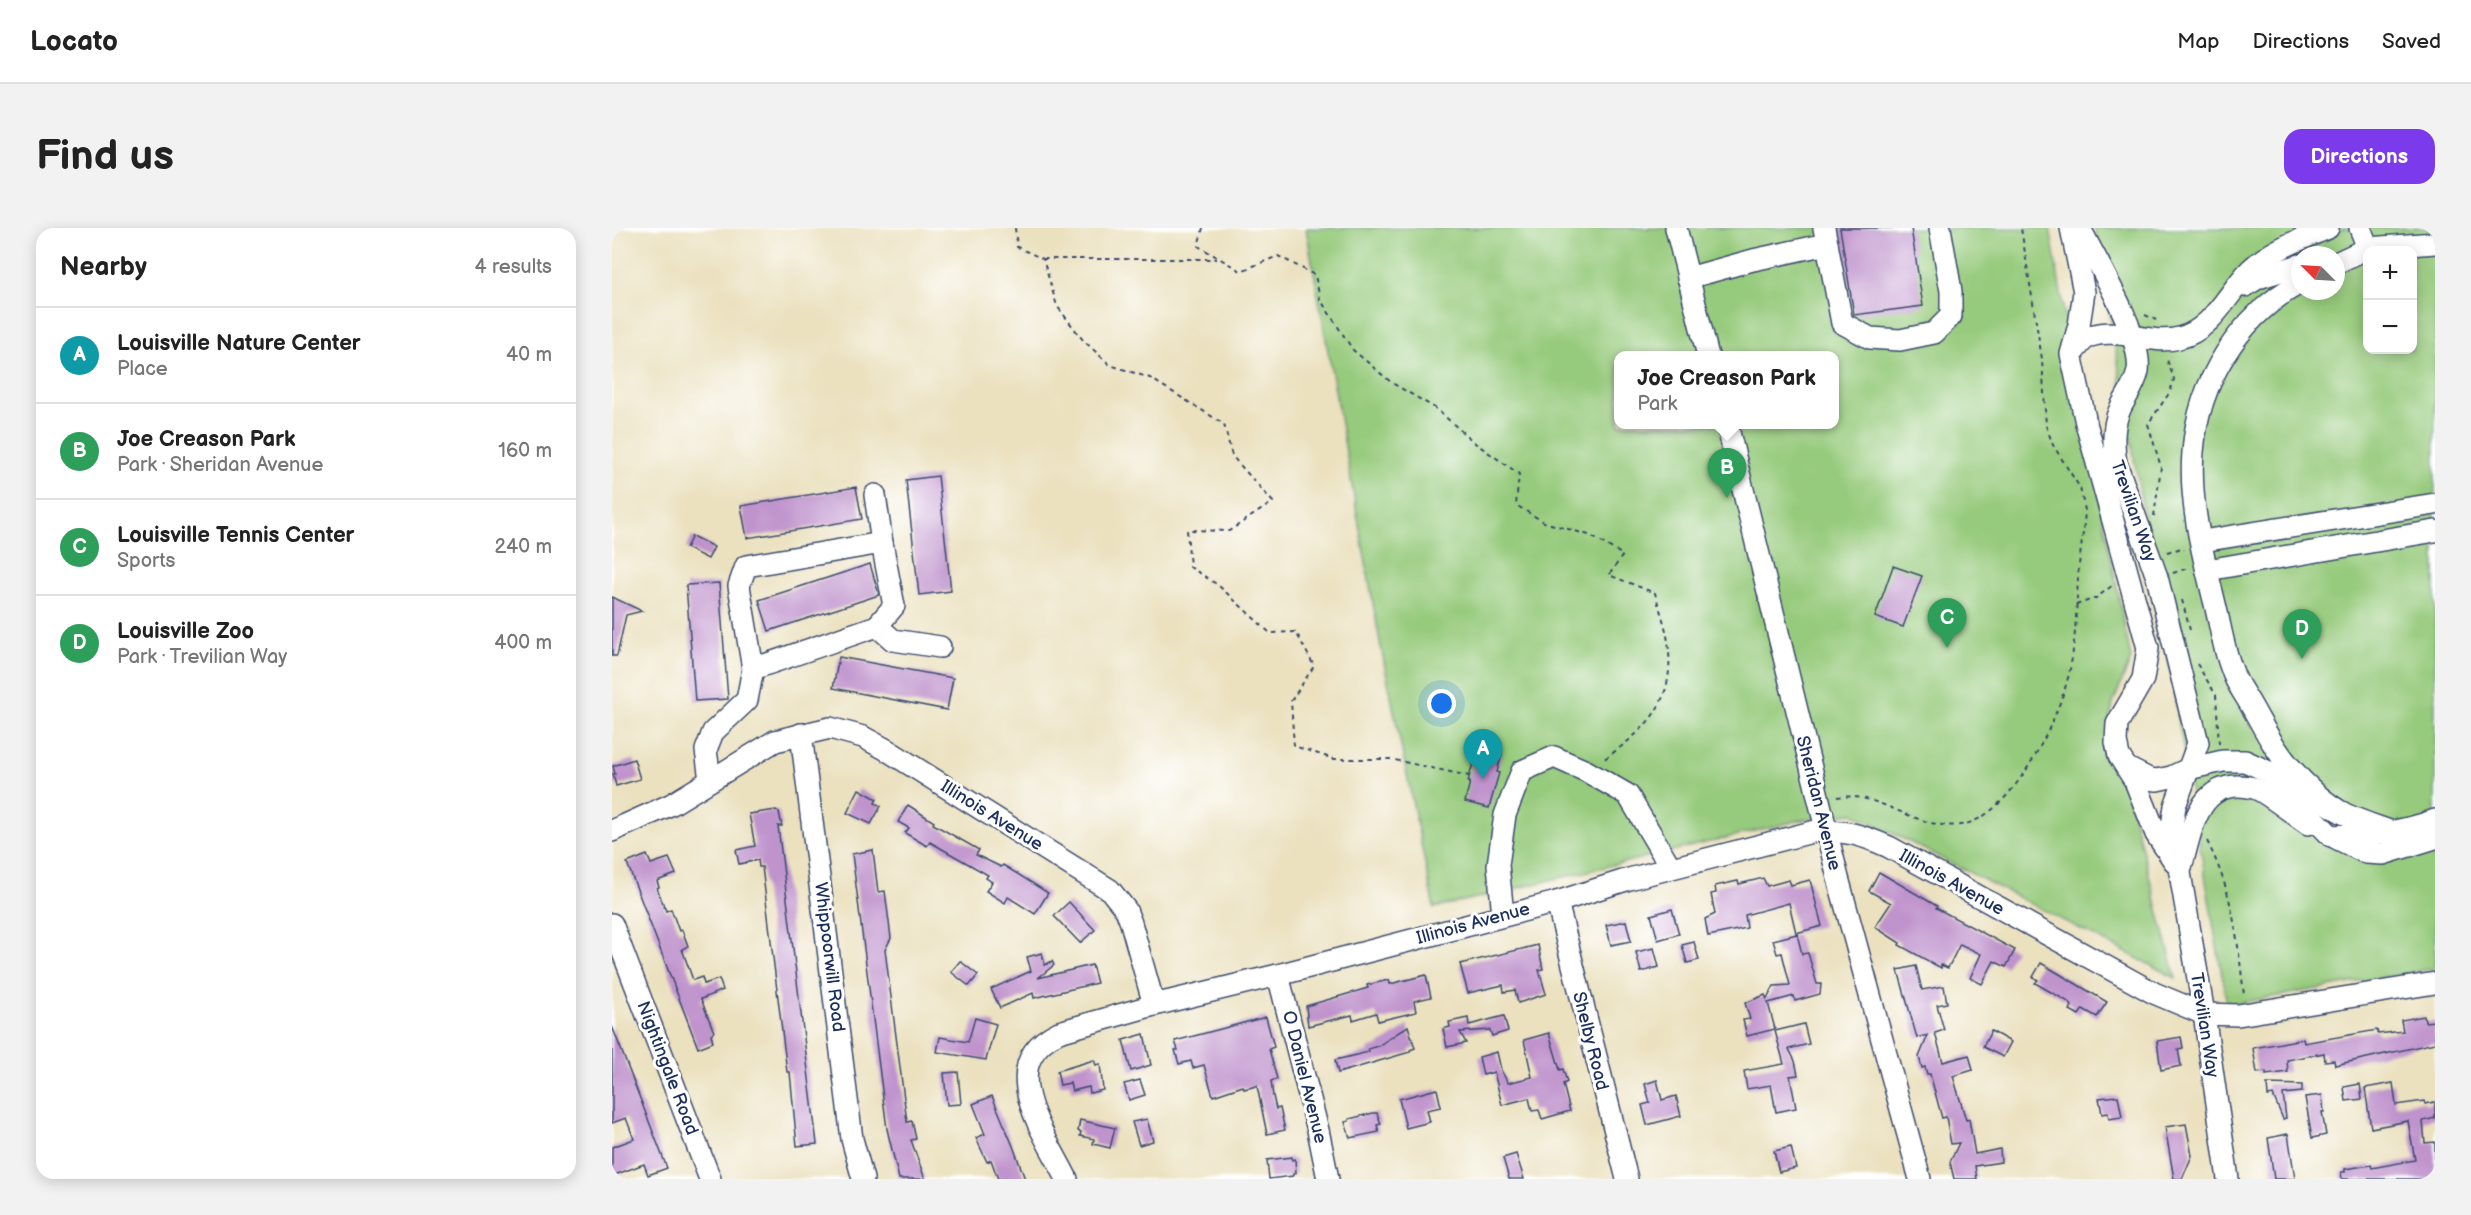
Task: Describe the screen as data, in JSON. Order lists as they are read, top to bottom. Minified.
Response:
{"streets":{"street":["Trevilian Way","Sheridan Avenue","Illinois Avenue","Whippoorwill Road","Shelby Road","Nightingale Road","O Daniel Avenue"]},"crossings":[["Trevilian Way","Illinois Avenue"],["Sheridan Avenue","Illinois Avenue"],["Illinois Avenue","Whippoorwill Road"],["Illinois Avenue","Shelby Road"],["Illinois Avenue","O Daniel Avenue"]],"north":"top left","page":{"header":"Locato","nav":["Map","Directions","Saved"],"buttons":"Directions","title":"Find us","heading":["Nearby","4 results"],"map_buttons":["+","−"],"list":[{"mark":"A","name":"Louisville Nature Center","note":"Place","value":"40 m"},{"mark":"B","name":"Joe Creason Park","note":"Park · Sheridan Avenue","value":"160 m"},{"mark":"C","name":"Louisville Tennis Center","note":"Sports","value":"240 m"},{"mark":"D","name":"Louisville Zoo","note":"Park · Trevilian Way","value":"400 m"}],"popup":["Joe Creason Park","Park"],"pins":["B","C","D","A"]}}
